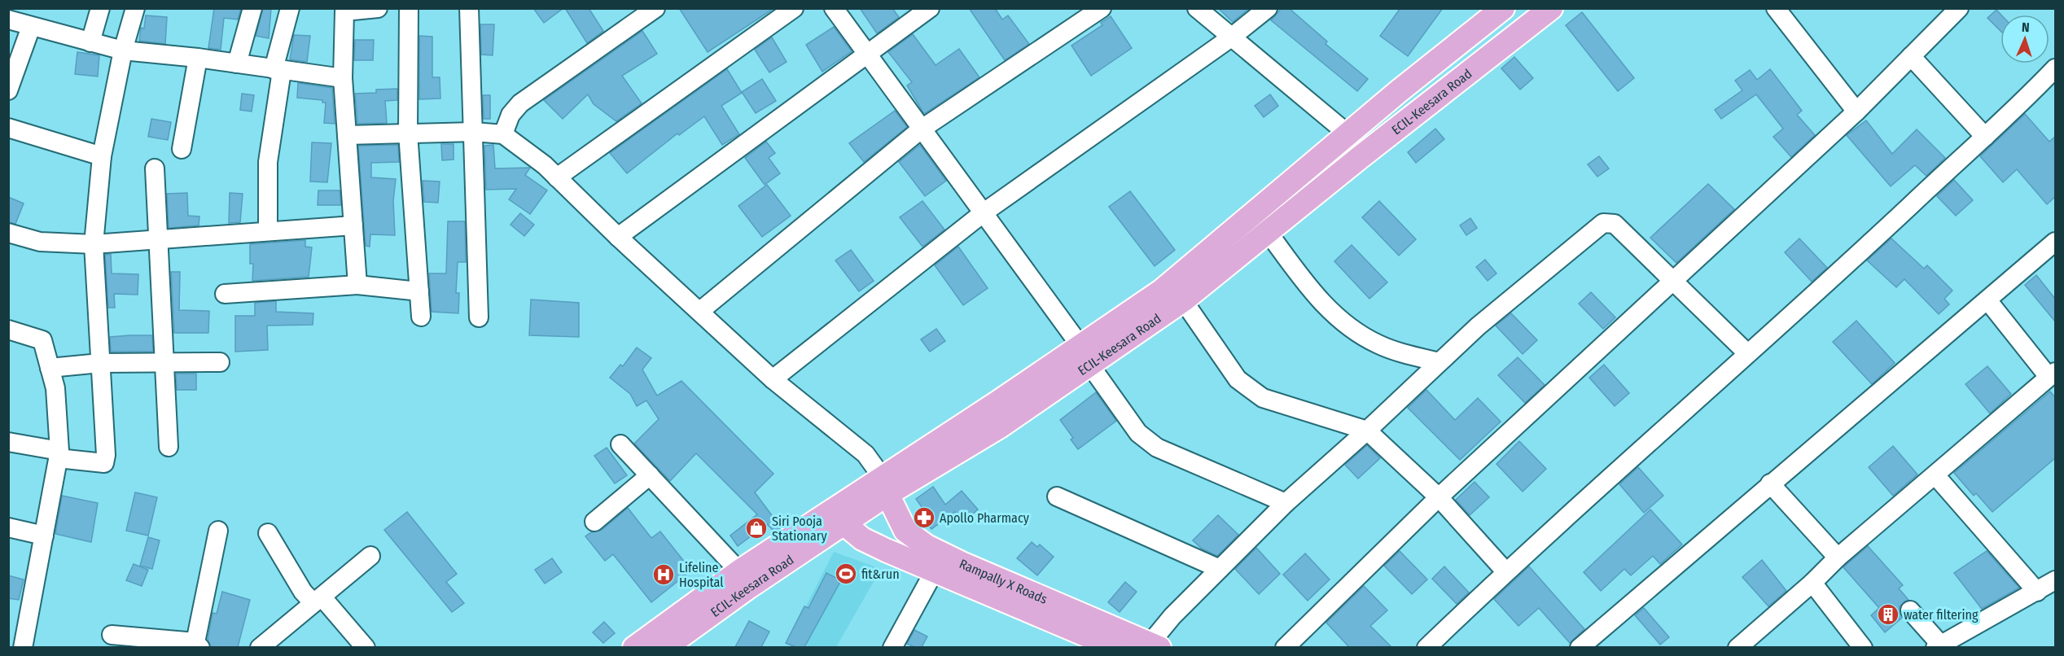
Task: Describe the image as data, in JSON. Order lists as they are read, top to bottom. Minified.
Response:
{"streets":{"main road":["ECIL-Keesara Road","Rampally X Roads"]},"crossings":[["ECIL-Keesara Road","Rampally X Roads"]],"places":{"pharmacy":["Apollo Pharmacy"],"shop":["Siri Pooja Stationary"],"sports":["fit&run"],"hospital":["Lifeline Hospital"],"building":["water filtering"]},"north":"top"}
